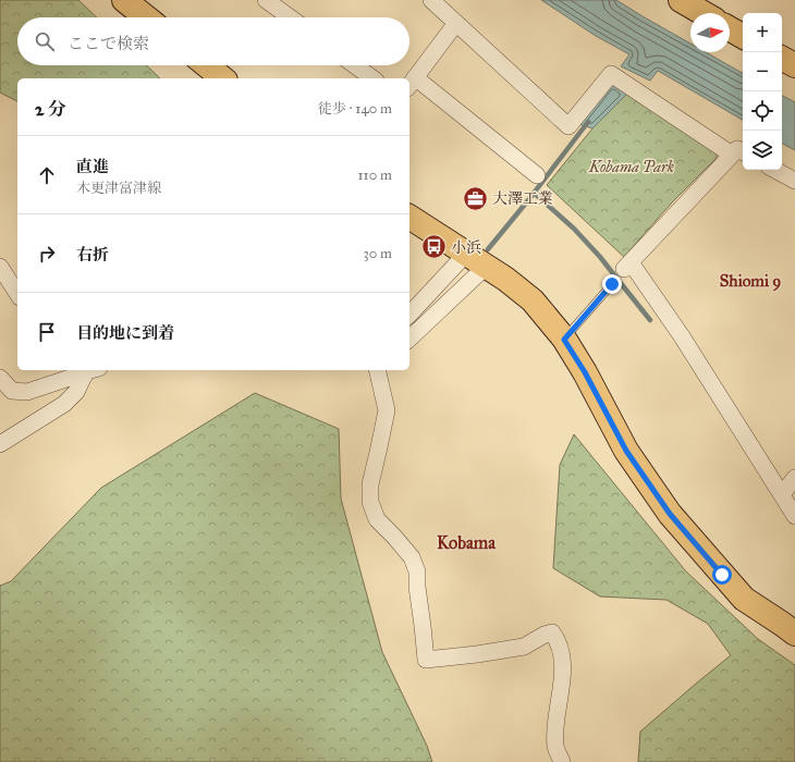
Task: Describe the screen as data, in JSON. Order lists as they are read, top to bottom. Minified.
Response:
{"districts":["Shiomi 9","Kobama"],"parks":["Kobama Park"],"places":{"office":["大澤工業"],"bus stop":["小浜"]},"north":"right","page":{"map_buttons":["+","−"],"search":"ここで検索","heading":["2 分","徒歩 · 140 m"],"list":[["直進","木更津富津線","110 m"],["右折","30 m"],"目的地に到着"]}}
